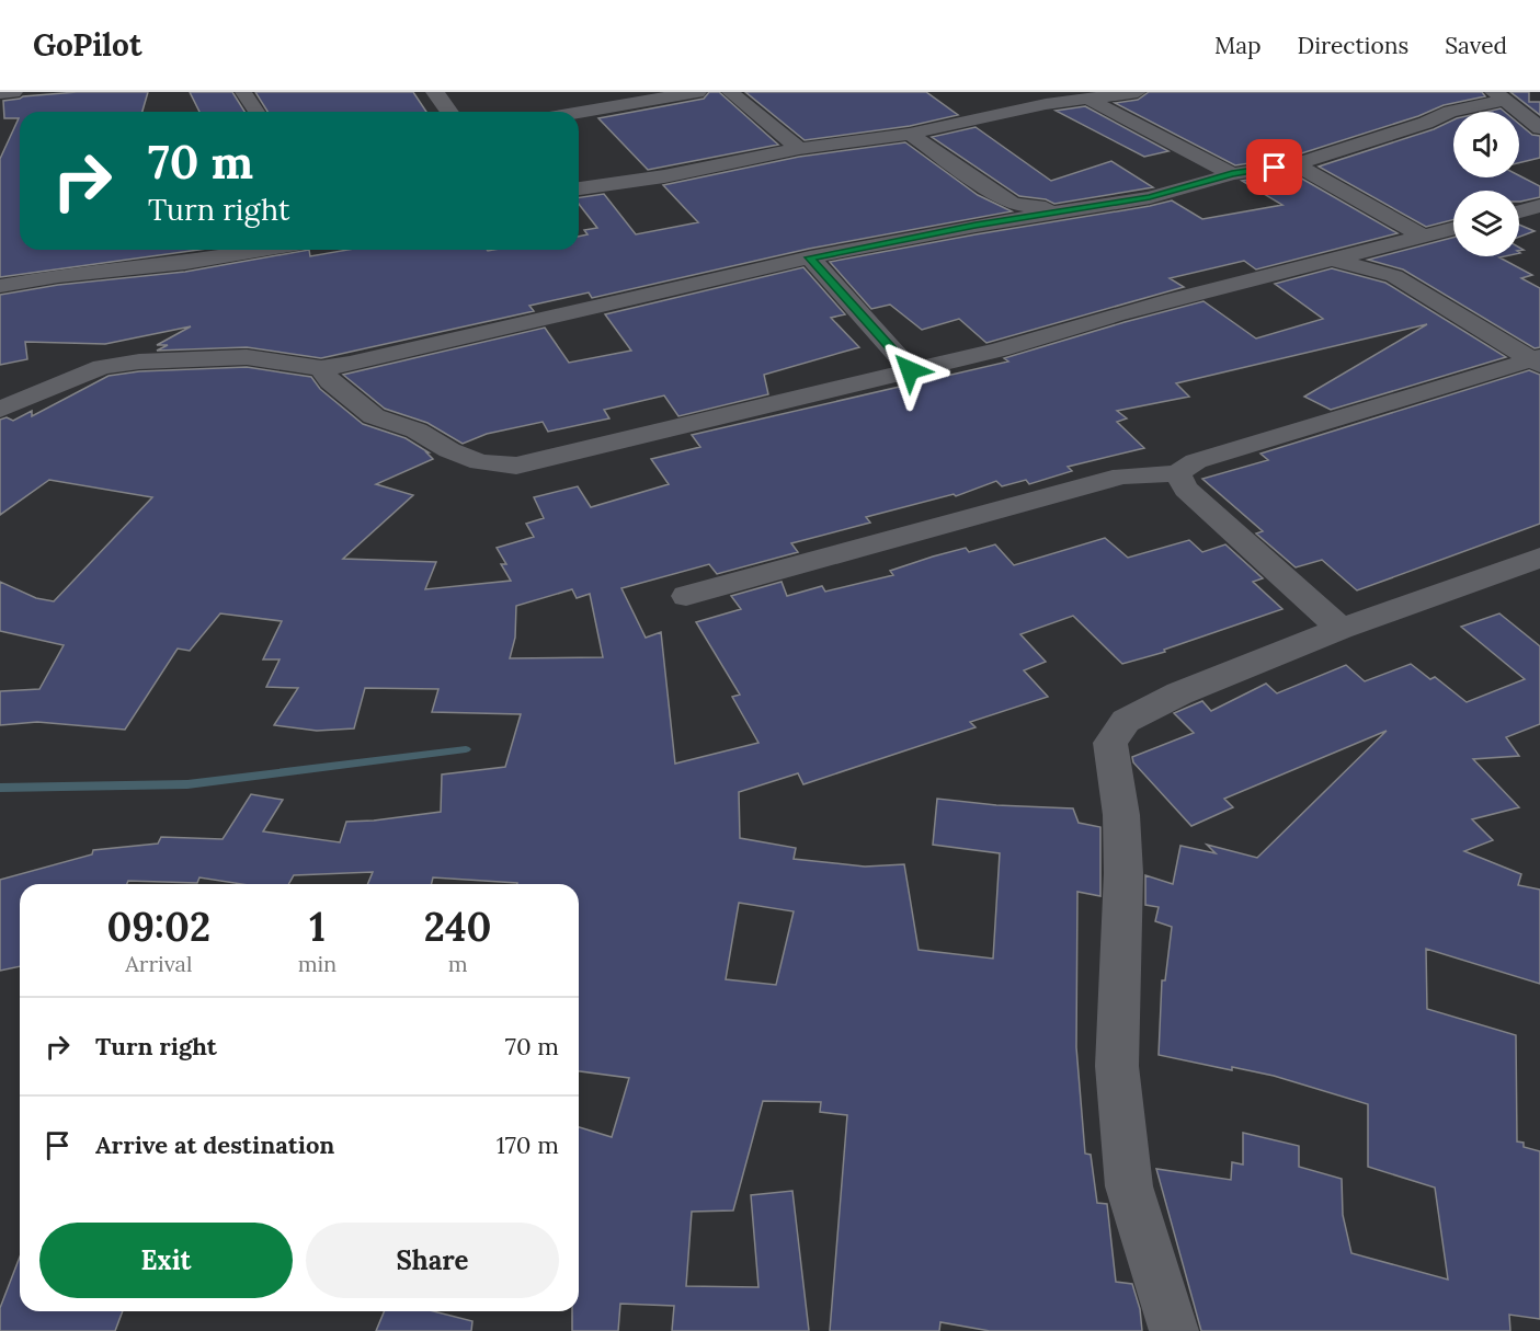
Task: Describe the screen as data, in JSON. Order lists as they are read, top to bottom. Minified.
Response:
{"page":{"header":"GoPilot","nav":["Map","Directions","Saved"],"turn":["70 m","Turn right"],"eta":["09:02","Arrival","1","min","240","m"],"list":[{"name":"Turn right","value":"70 m"},{"name":"Arrive at destination","value":"170 m"}],"buttons":["Exit","Share"]}}
